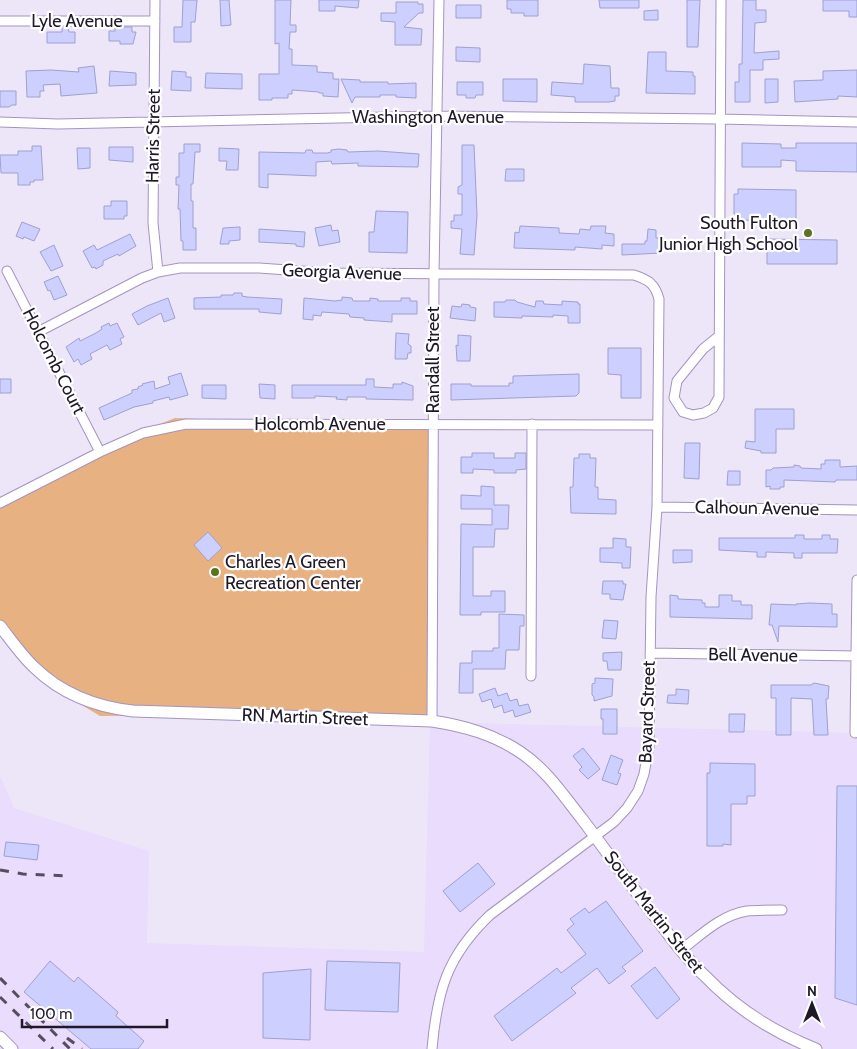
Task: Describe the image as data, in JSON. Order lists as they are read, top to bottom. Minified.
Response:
{"streets":{"street":["Lyle Avenue","Washington Avenue","Harris Street","Georgia Avenue","Randall Street","Holcomb Court","Holcomb Avenue","Calhoun Avenue","Bell Avenue","Bayard Street","RN Martin Street","South Martin Street"]},"crossings":[["Lyle Avenue","Harris Street"],["Washington Avenue","Harris Street"],["Washington Avenue","Randall Street"],["Harris Street","Georgia Avenue"],["Georgia Avenue","Randall Street"],["Georgia Avenue","Holcomb Court"],["Georgia Avenue","Bayard Street"],["Randall Street","Holcomb Avenue"],["Randall Street","RN Martin Street"],["Holcomb Court","Holcomb Avenue"],["Holcomb Avenue","Bayard Street"],["Calhoun Avenue","Bayard Street"],["Bell Avenue","Bayard Street"],["Bayard Street","RN Martin Street"],["Bayard Street","South Martin Street"],["RN Martin Street","South Martin Street"]],"places":["South Fulton Junior High School","Charles A Green Recreation Center"],"scale_bar":"100 m","north":"top"}
